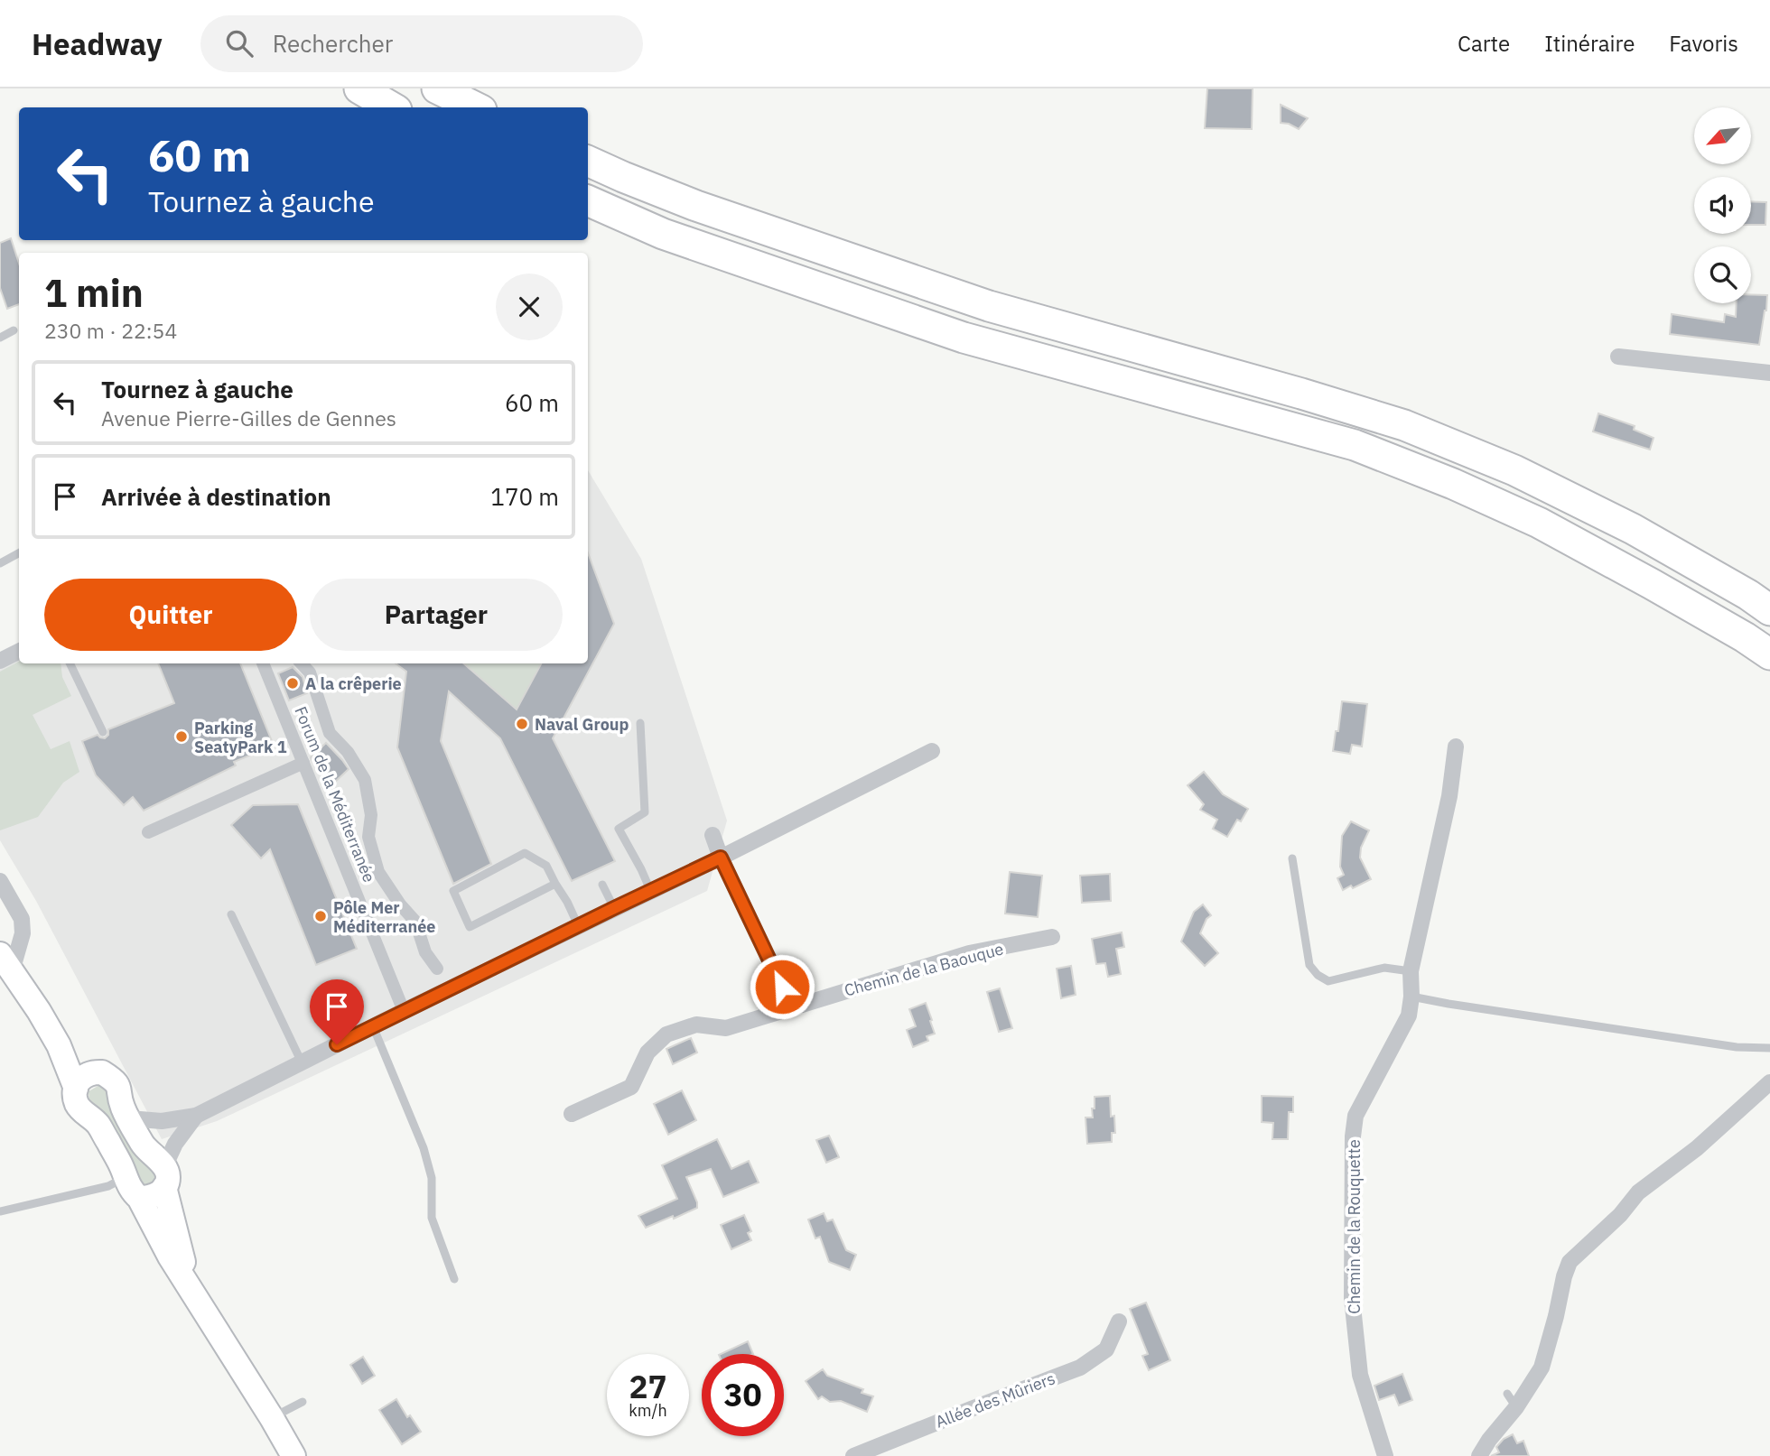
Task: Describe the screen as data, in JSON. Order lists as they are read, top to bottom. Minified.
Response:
{"streets":{"street":["Forum de la Méditerranée","Chemin de la Baouque","Chemin de la Rouquette","Allée des Mûriers"]},"places":["A la crêperie","Naval Group","Parking SeatyPark 1","Pôle Mer Méditerranée"],"north":"bottom left","page":{"header":"Headway","search":"Rechercher","nav":["Carte","Itinéraire","Favoris"],"turn":["60 m","Tournez à gauche"],"heading":["1 min","230 m · 22:54"],"list":[{"name":"Tournez à gauche","note":"Avenue Pierre-Gilles de Gennes","value":"60 m"},{"name":"Arrivée à destination","value":"170 m"}],"buttons":["Quitter","Partager"],"speed":"27 km/h","limit":"30"}}
